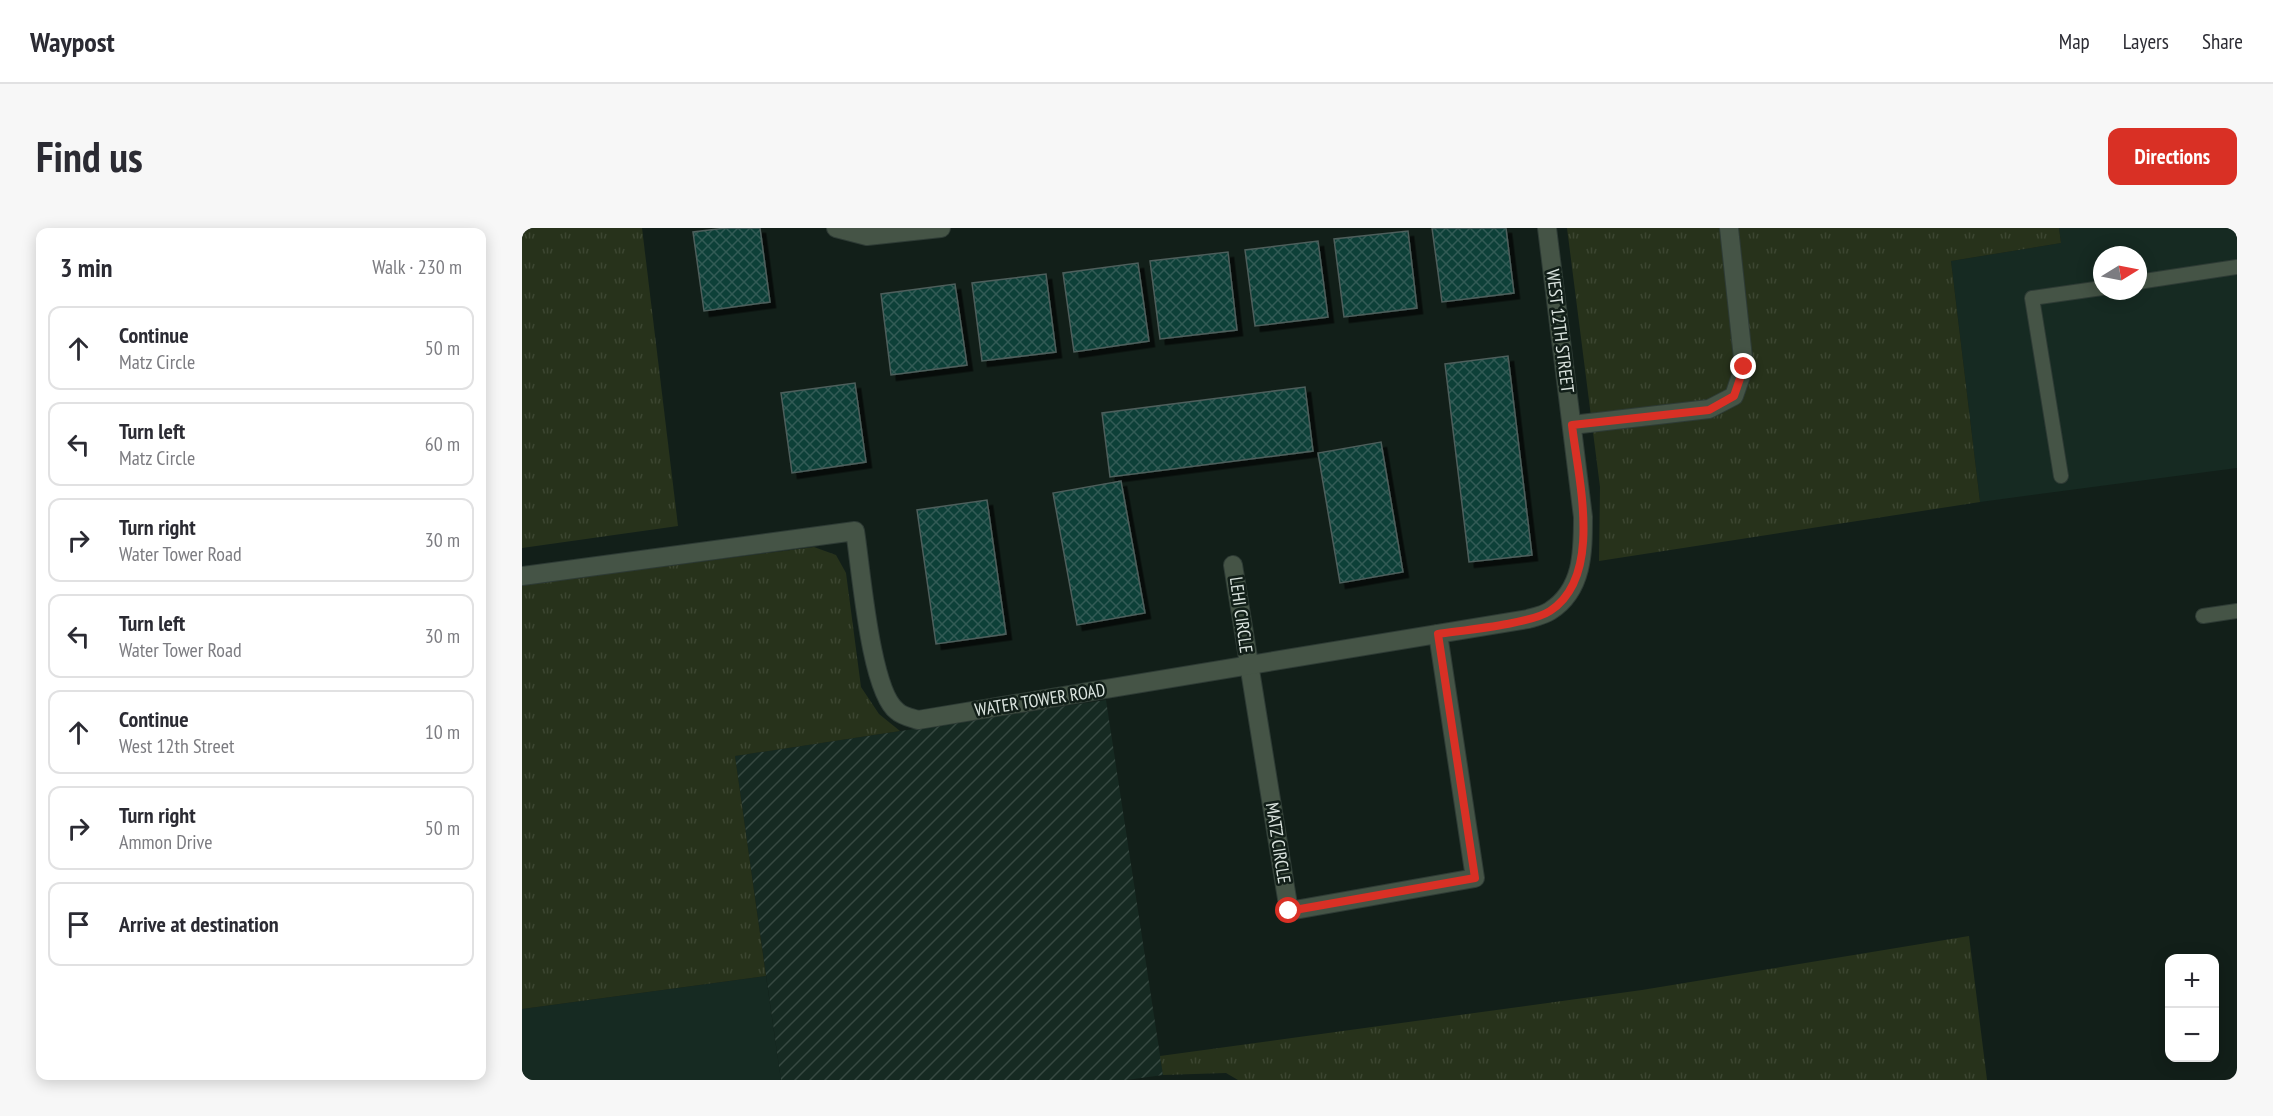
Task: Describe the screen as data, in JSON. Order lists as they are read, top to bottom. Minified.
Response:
{"streets":{"street":["WEST 12TH STREET","LEHI CIRCLE","WATER TOWER ROAD","MATZ CIRCLE"]},"crossings":[["WEST 12TH STREET","WATER TOWER ROAD"],["LEHI CIRCLE","WATER TOWER ROAD"],["LEHI CIRCLE","MATZ CIRCLE"],["WATER TOWER ROAD","MATZ CIRCLE"]],"north":"right","page":{"header":"Waypost","nav":["Map","Layers","Share"],"buttons":"Directions","title":"Find us","heading":["3 min","Walk · 230 m"],"list":[["Continue","Matz Circle","50 m"],["Turn left","Matz Circle","60 m"],["Turn right","Water Tower Road","30 m"],["Turn left","Water Tower Road","30 m"],["Continue","West 12th Street","10 m"],["Turn right","Ammon Drive","50 m"],"Arrive at destination"],"map_buttons":["+","−"]}}
